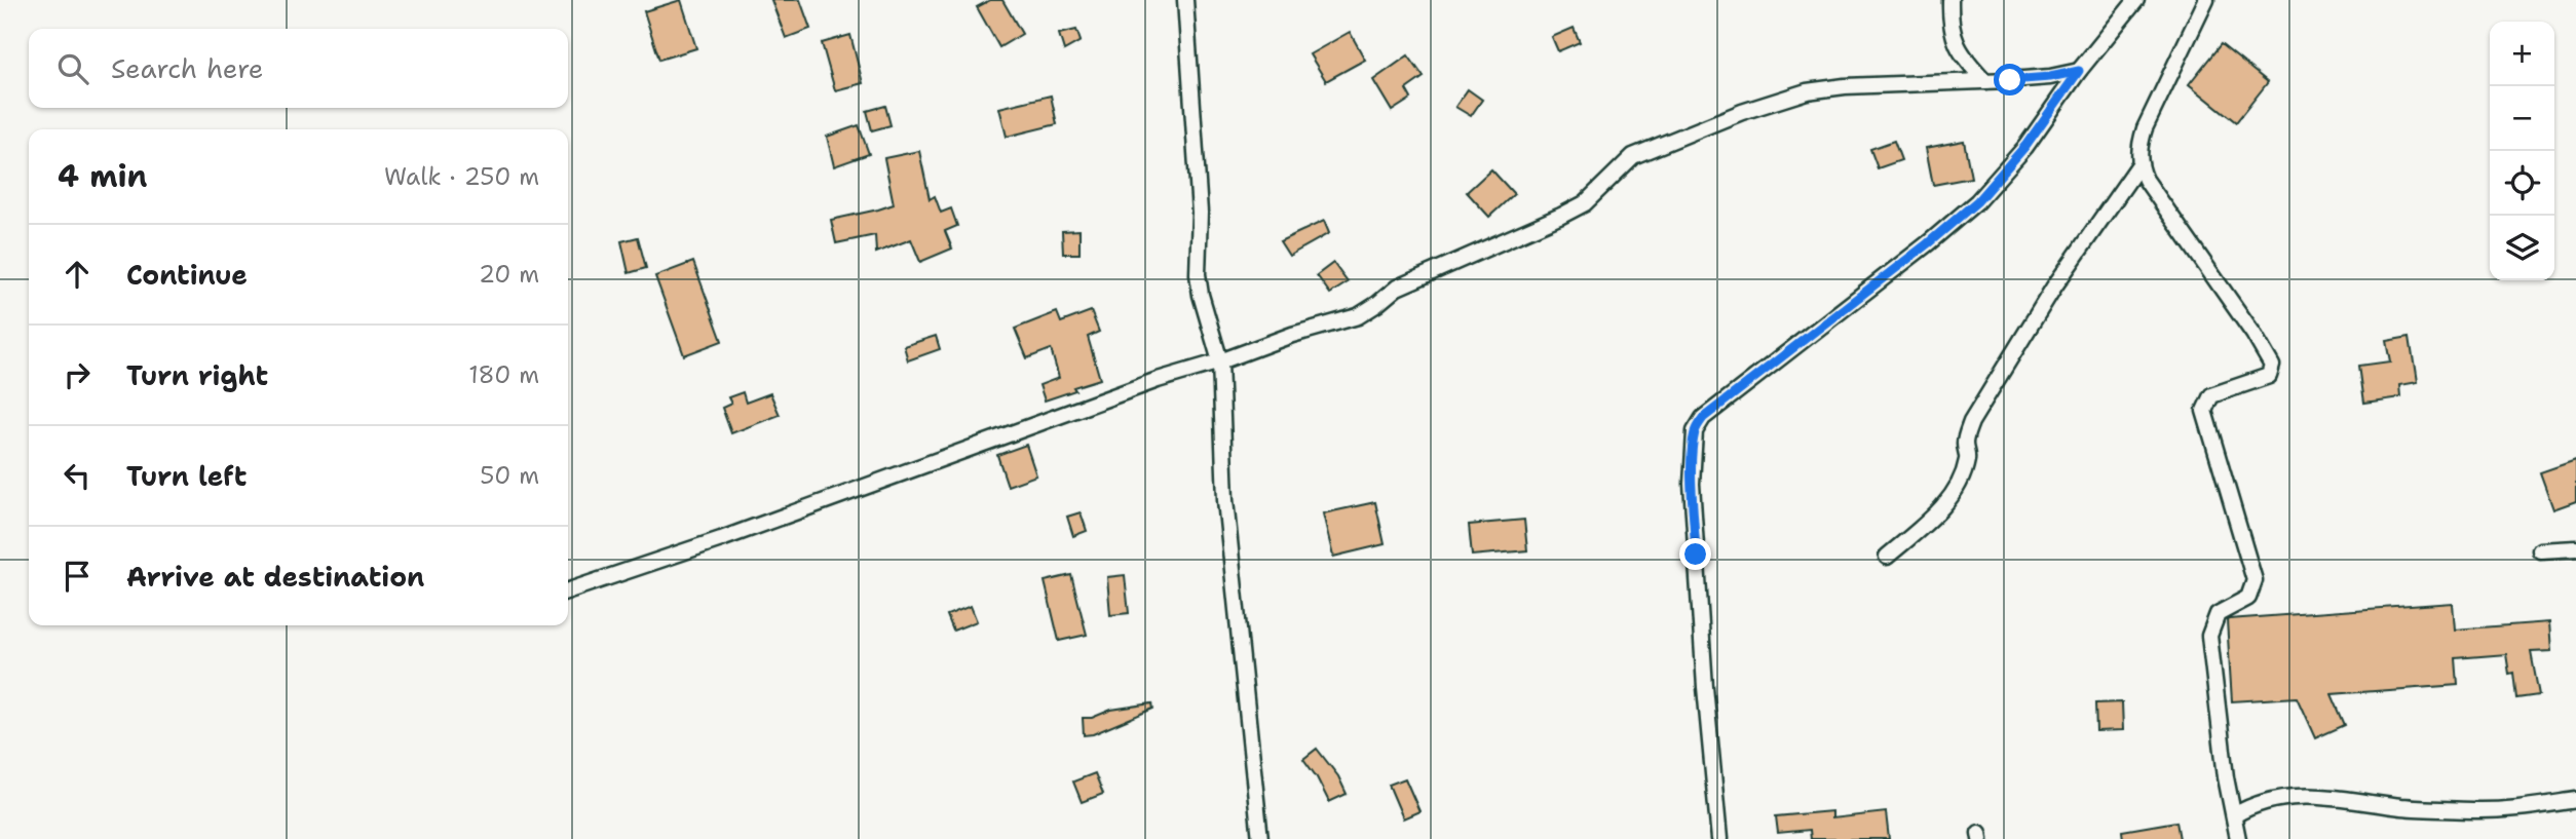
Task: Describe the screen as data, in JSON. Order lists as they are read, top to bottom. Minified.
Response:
{"page":{"map_buttons":["+","−"],"search":"Search here","heading":["4 min","Walk · 250 m"],"list":[["Continue","20 m"],["Turn right","180 m"],["Turn left","50 m"],"Arrive at destination"]}}
